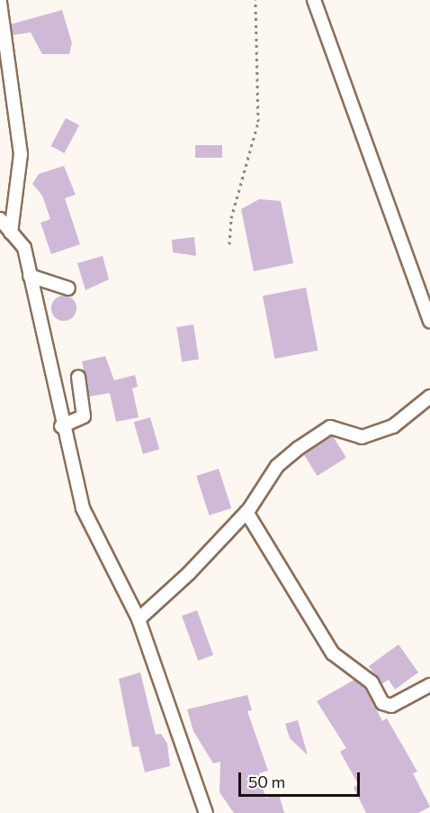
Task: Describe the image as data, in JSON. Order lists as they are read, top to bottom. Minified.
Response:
{"scale_bar":"50 m"}
